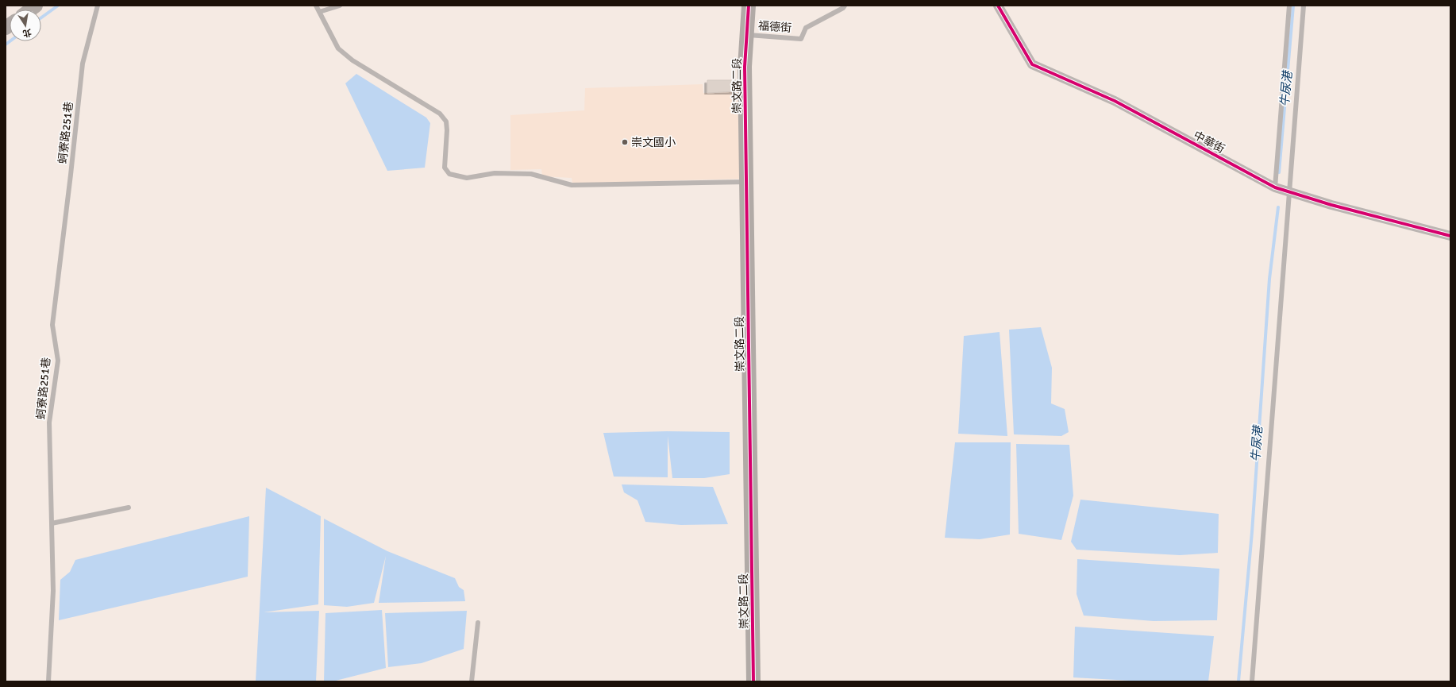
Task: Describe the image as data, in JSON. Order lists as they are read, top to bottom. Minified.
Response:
{"streets":{"street":["崇文路二段","中華街"],"lane":["福德街","蚵寮路251巷"]},"crossings":[["福德街","崇文路二段"]],"water":["牛尿港"],"places":["崇文國小"],"north":"bottom"}
